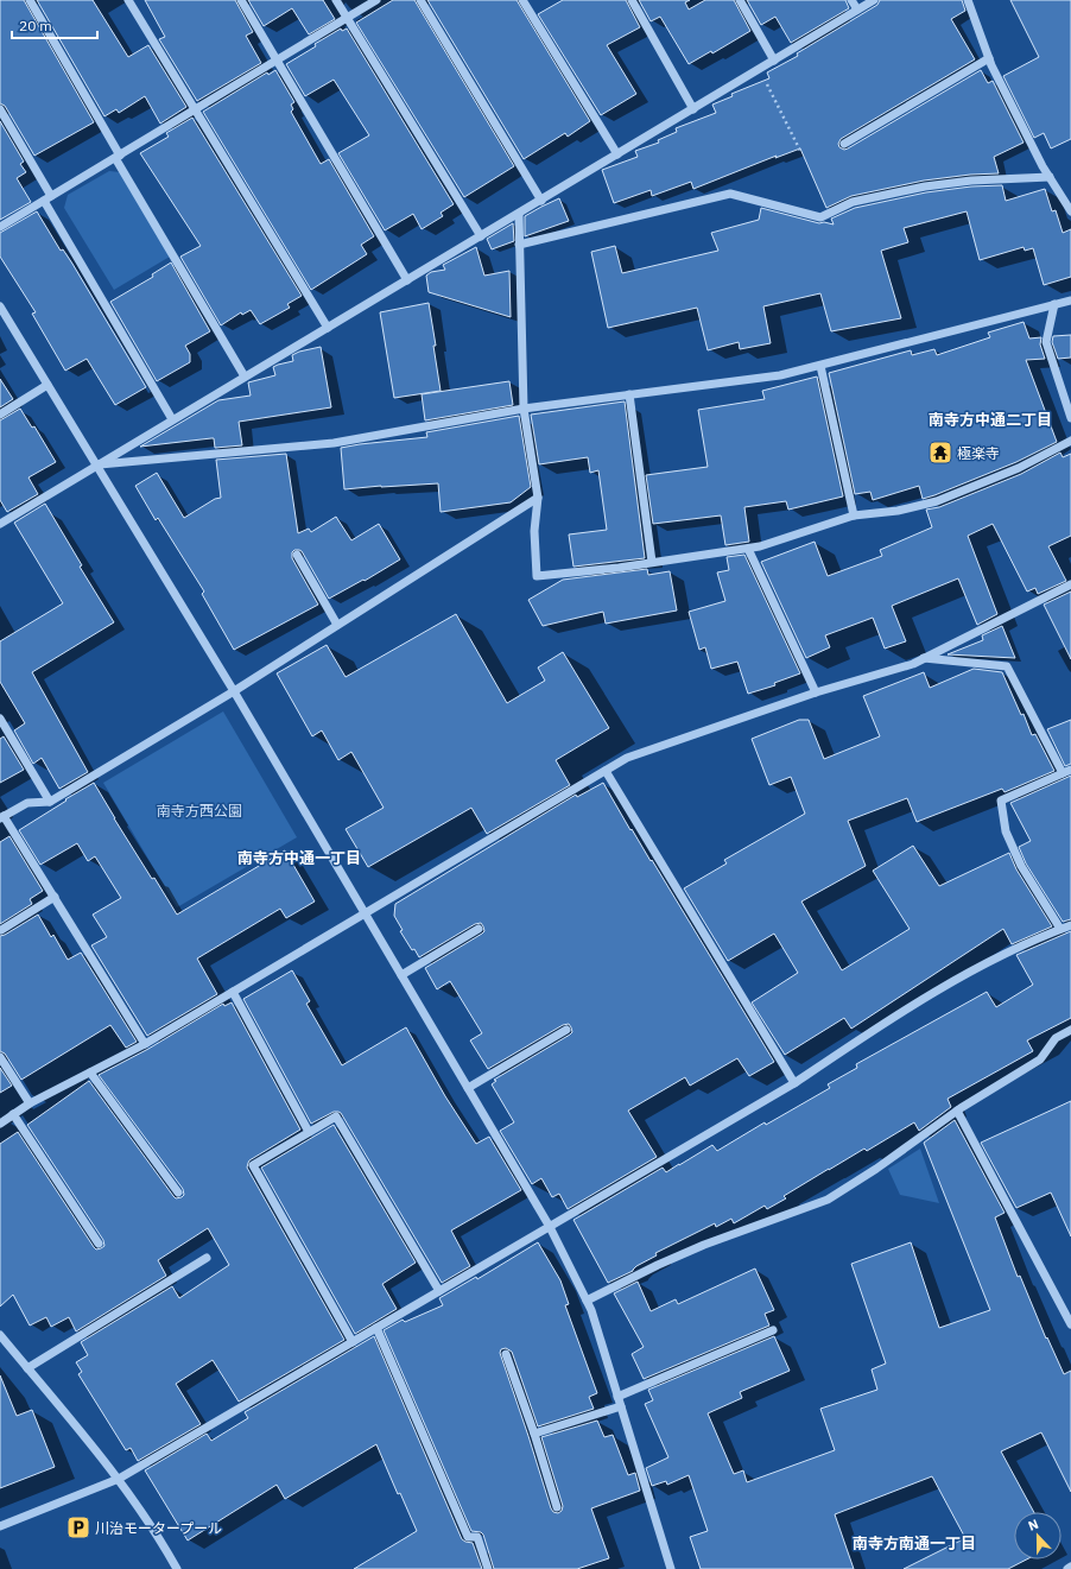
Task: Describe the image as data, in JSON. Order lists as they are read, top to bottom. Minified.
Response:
{"districts":["南寺方中通二丁目","南寺方中通一丁目","南寺方南通一丁目"],"parks":["南寺方西公園"],"places":{"temple":["極楽寺"],"parking":["川治モータープール"]},"scale_bar":"20 m","north":"top"}
